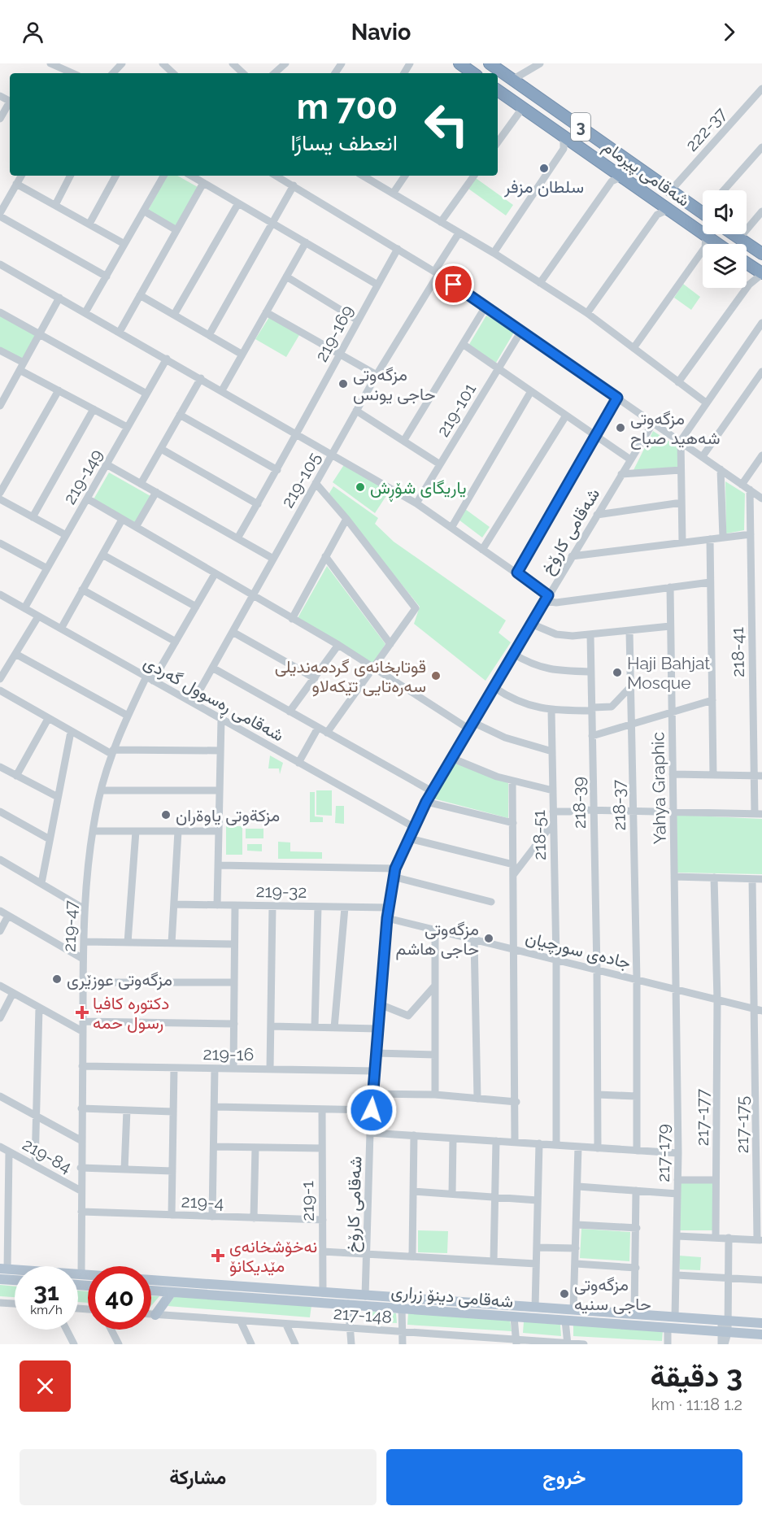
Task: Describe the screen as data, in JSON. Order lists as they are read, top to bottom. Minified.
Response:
{"streets":{"highway":["3","شەقامی پیرمام"],"main road":["شەقامی دینۆ زراری"],"street":["222-37","219-169","219-101","219-149","219-105","شەقامی کارۆخ","218-41","شەقامی ڕەسوول گەردی","Yahya Graphic","218-39","218-37","218-51","219-32","219-47","جادەی سورچیان","219-16","217-177","217-175","217-179","219-84","219-1","219-4","217-148"]},"crossings":[["222-37","شەقامی پیرمام"],["219-149","شەقامی ڕەسوول گەردی"],["219-105","شەقامی ڕەسوول گەردی"],["شەقامی کارۆخ","شەقامی ڕەسوول گەردی"],["شەقامی کارۆخ","219-32"],["شەقامی کارۆخ","جادەی سورچیان"],["شەقامی کارۆخ","219-16"],["شەقامی کارۆخ","شەقامی دینۆ زراری"],["شەقامی ڕەسوول گەردی","219-47"],["Yahya Graphic","جادەی سورچیان"],["Yahya Graphic","217-179"],["218-39","جادەی سورچیان"],["218-37","جادەی سورچیان"],["218-51","جادەی سورچیان"],["219-47","219-16"],["219-47","219-84"],["219-47","219-4"],["جادەی سورچیان","217-177"],["جادەی سورچیان","217-175"],["جادەی سورچیان","217-179"],["217-179","شەقامی دینۆ زراری"],["219-1","219-4"],["219-1","شەقامی دینۆ زراری"]],"places":{"other":["سلطان مزفر","مزگەوتی حاجی یونس","مزگه‌وتی شه‌هید صباح","یاریگای شۆڕش","Haji Bahjat Mosque","قوتابخانەی گردمەندیلی سەرەتایی تێكەلاو","مزكةوتى ياوةران","مزگەوتی حاجی هاشم","مزگه‌وتی عوزێری","مزگەوتی حاجی سنیە"],"health":["دکتورە کافیا رسول حمە","نەخۆشخانەی مێدیکانۆ"]},"page":{"header":"Navio","turn":["700 m","انعطف يسارًا"],"speed":"31 km/h","limit":"40","heading":["3 دقيقة","1.2 km · 11:18"],"buttons":["خروج","مشاركة"]}}
